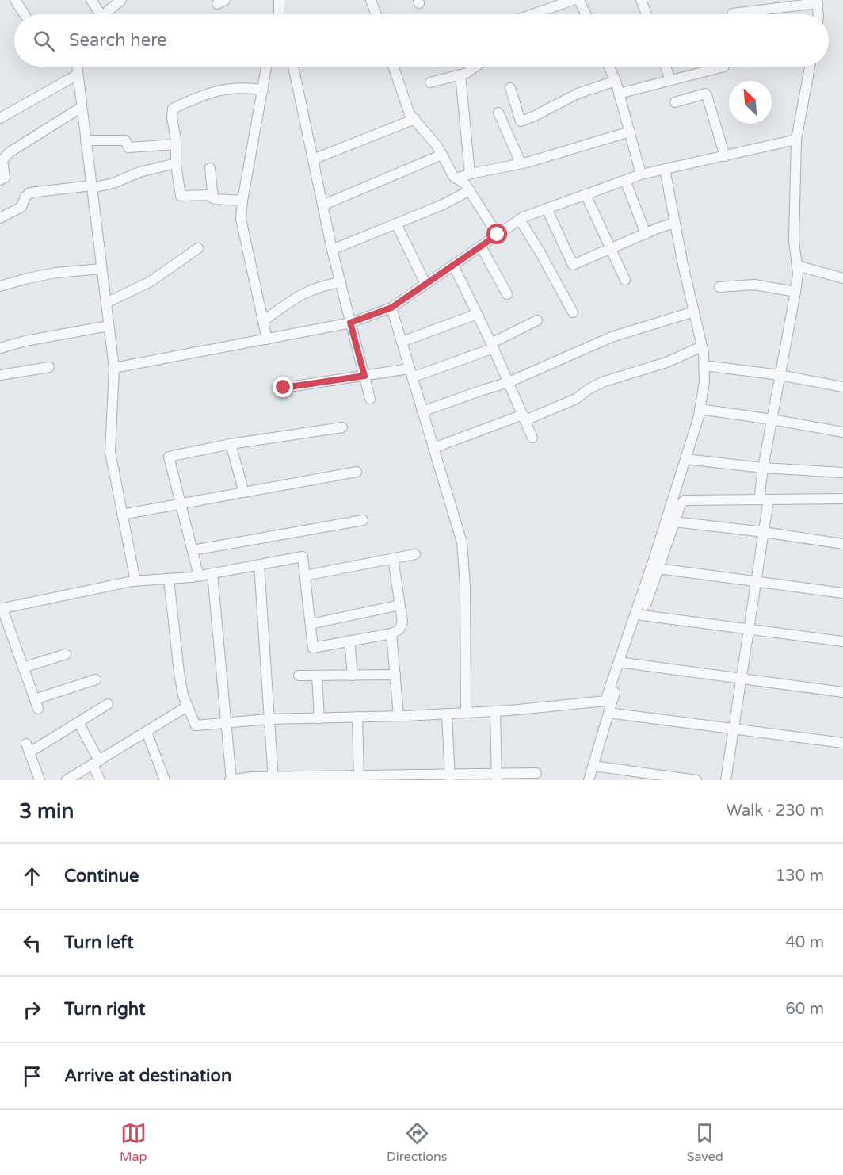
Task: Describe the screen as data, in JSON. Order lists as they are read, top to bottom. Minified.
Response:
{"north":"top left","page":{"search":"Search here","heading":["3 min","Walk · 230 m"],"list":[["Continue","130 m"],["Turn left","40 m"],["Turn right","60 m"],"Arrive at destination"],"nav":["Map","Directions","Saved"]}}
